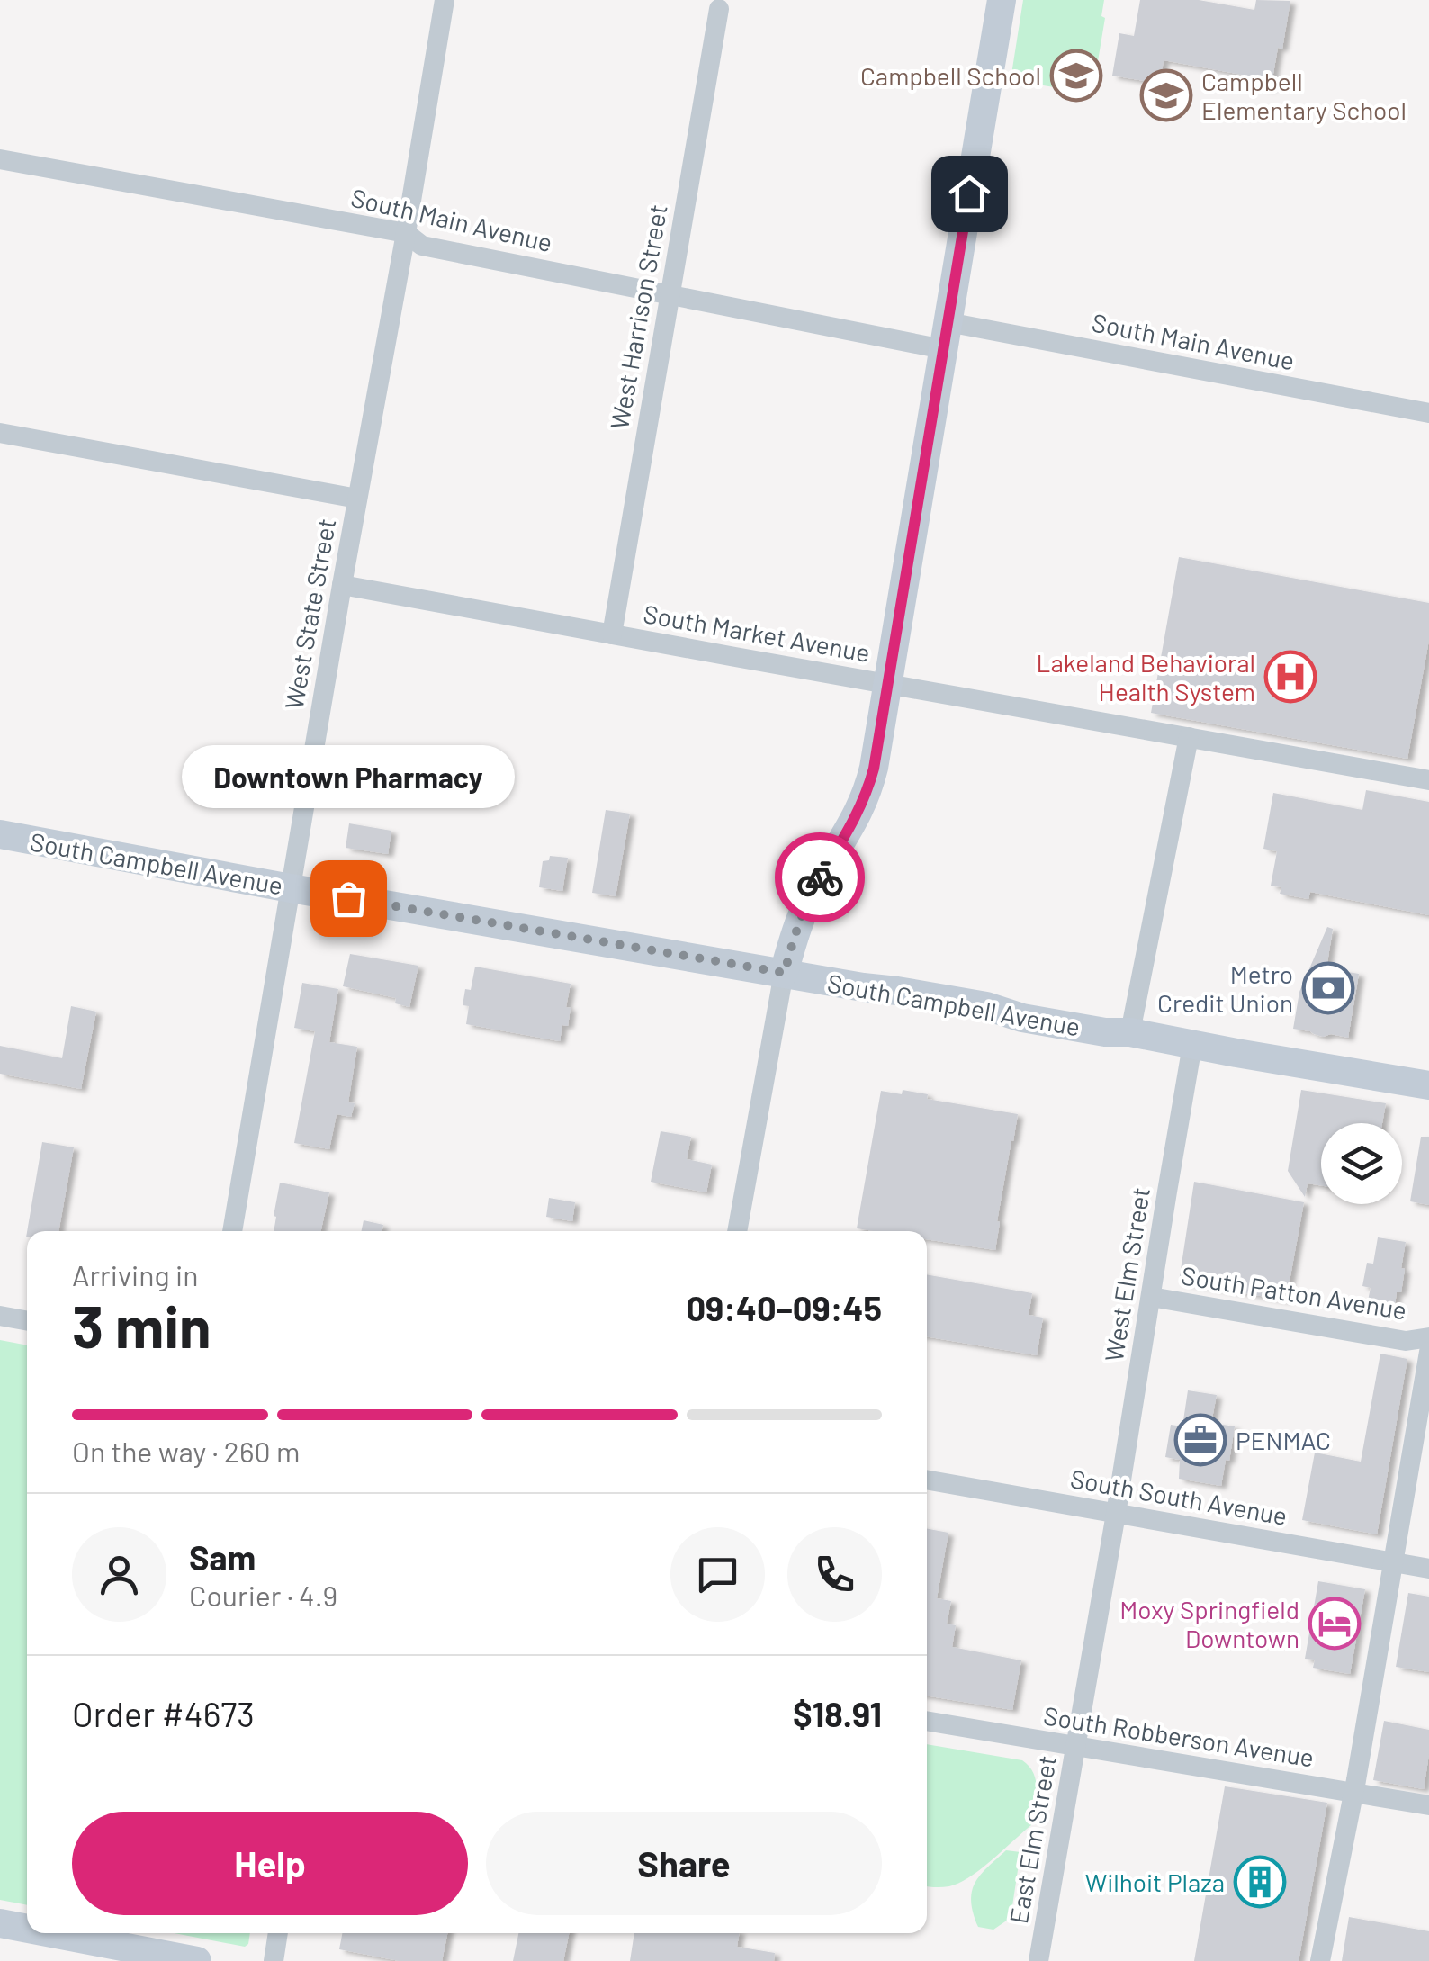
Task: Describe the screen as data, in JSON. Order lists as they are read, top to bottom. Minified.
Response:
{"streets":{"main road":["South Campbell Avenue"],"street":["South Main Avenue","West Harrison Street","West State Street","South Market Avenue","West Elm Street","South Patton Avenue","South South Avenue","South Robberson Avenue","East Elm Street"]},"crossings":[["South Main Avenue","West Harrison Street"],["South Main Avenue","West State Street"],["West Harrison Street","South Market Avenue"],["West State Street","South Market Avenue"],["West State Street","South Campbell Avenue"],["South Campbell Avenue","West Elm Street"],["West Elm Street","South Patton Avenue"],["West Elm Street","South South Avenue"],["West Elm Street","East Elm Street"],["South South Avenue","East Elm Street"],["South Robberson Avenue","East Elm Street"]],"places":{"school or university":["Campbell School","Campbell Elementary School"],"hospital":["Lakeland Behavioral Health System"],"other":["Downtown Pharmacy"],"bank":["Metro Credit Union"],"office":["PENMAC"],"hotel":["Moxy Springfield Downtown"],"building":["Wilhoit Plaza"]},"page":{"bubble":"Downtown Pharmacy","heading":["3 min","Arriving in","09:40–09:45"],"panel":["Sam","Courier · 4.9","Order #4673","$18.91"],"bar":"On the way · 260 m","buttons":["Help","Share"]}}
